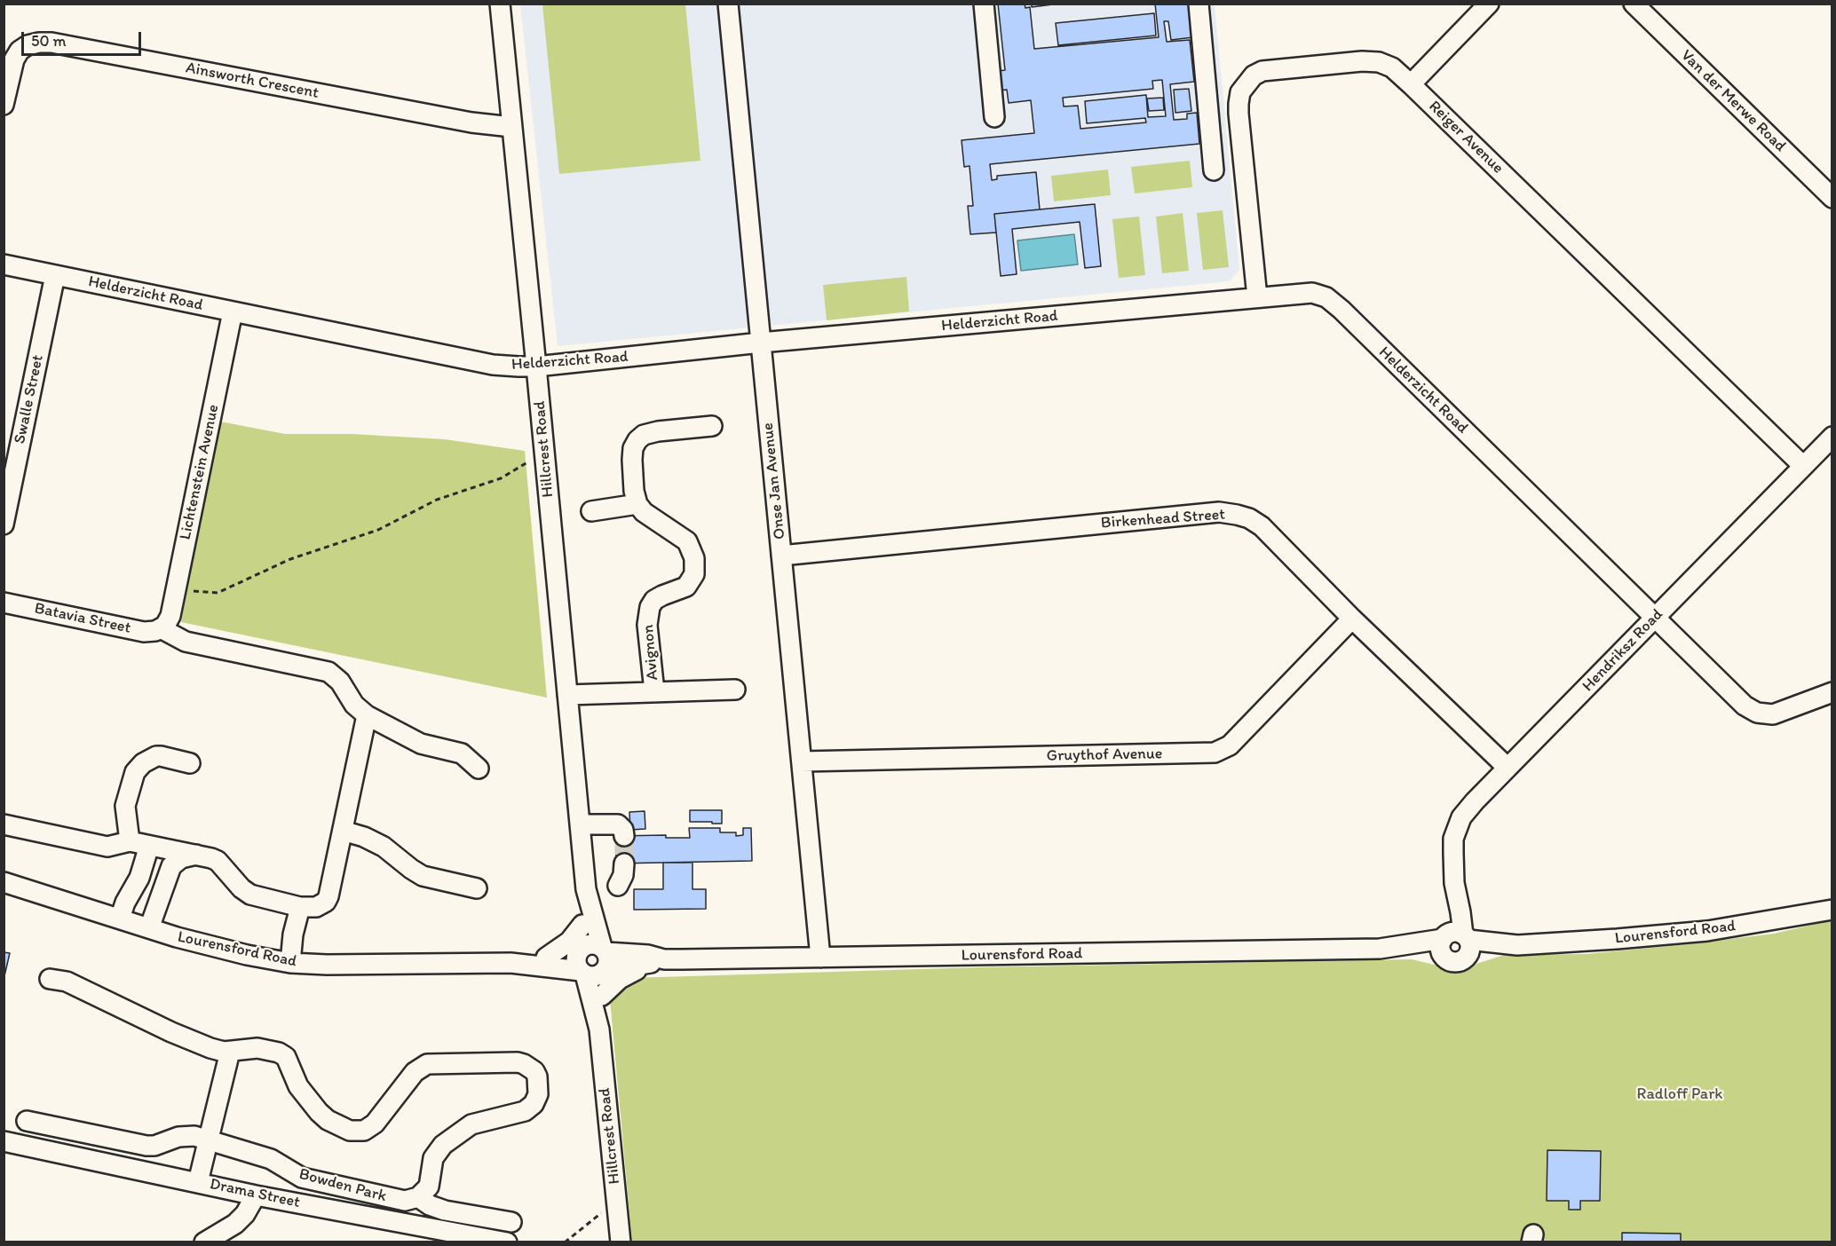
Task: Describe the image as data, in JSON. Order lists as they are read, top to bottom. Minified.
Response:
{"streets":{"street":["Ainsworth Crescent","Van der Merwe Road","Reiger Avenue","Helderzicht Road","Swalle Street","Hillcrest Road","Lichtenstein Avenue","Onse Jan Avenue","Birkenhead Street","Batavia Street","Hendriksz Road","Avignon","Gruythof Avenue","Lourensford Road","Bowden Park","Drama Street"]},"crossings":[["Ainsworth Crescent","Hillcrest Road"],["Reiger Avenue","Helderzicht Road"],["Reiger Avenue","Hendriksz Road"],["Helderzicht Road","Swalle Street"],["Helderzicht Road","Hillcrest Road"],["Helderzicht Road","Lichtenstein Avenue"],["Helderzicht Road","Onse Jan Avenue"],["Helderzicht Road","Hendriksz Road"],["Hillcrest Road","Avignon"],["Hillcrest Road","Lourensford Road"],["Lichtenstein Avenue","Batavia Street"],["Onse Jan Avenue","Birkenhead Street"],["Onse Jan Avenue","Gruythof Avenue"],["Onse Jan Avenue","Lourensford Road"],["Birkenhead Street","Hendriksz Road"],["Birkenhead Street","Gruythof Avenue"],["Hendriksz Road","Lourensford Road"]],"parks":["Radloff Park"],"scale_bar":"50 m"}
